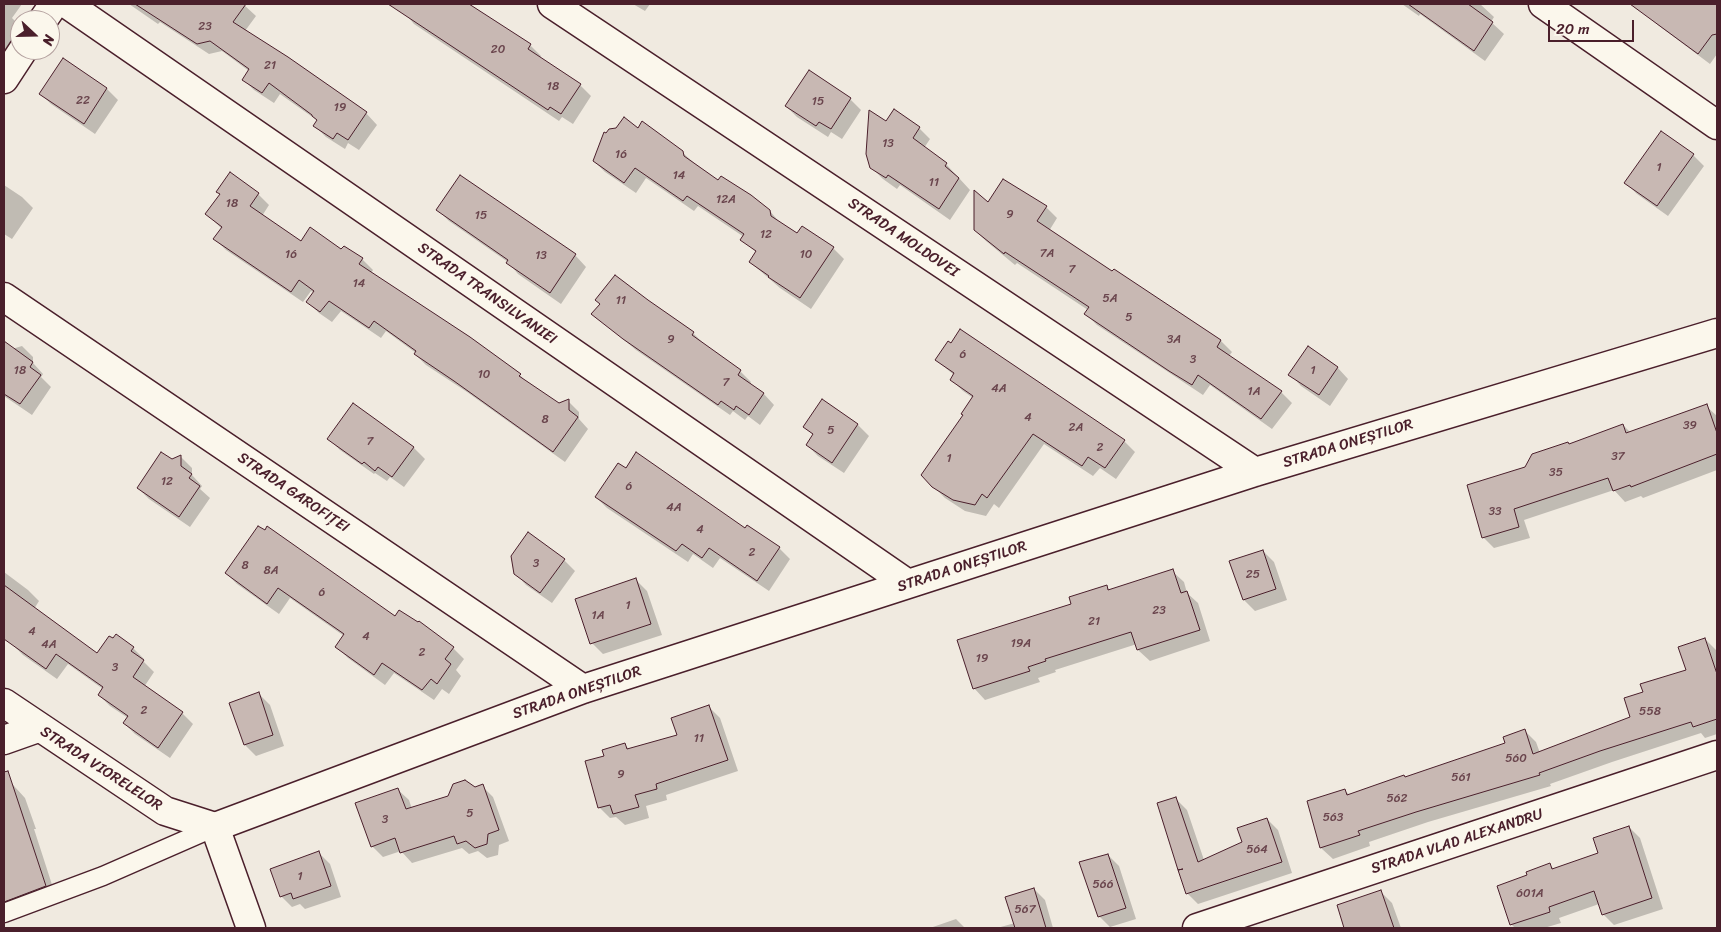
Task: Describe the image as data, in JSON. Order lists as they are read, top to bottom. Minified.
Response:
{"streets":{"street":["STRADA MOLDOVEI","STRADA TRANSILVANIEI","STRADA ONEȘTILOR","STRADA GAROFIȚEI","STRADA VIORELELOR","STRADA VLAD ALEXANDRU"]},"crossings":[["STRADA MOLDOVEI","STRADA ONEȘTILOR"],["STRADA TRANSILVANIEI","STRADA ONEȘTILOR"],["STRADA ONEȘTILOR","STRADA GAROFIȚEI"],["STRADA ONEȘTILOR","STRADA VIORELELOR"]],"house_numbers":["23","20","21","18","22","15","19","13","16","1","14","11","12A","18","9","15","12","7A","16","10","13","7","14","5A","11","5","9","3A","6","3","18","1","10","7","4A","1A","4","8","39","2A","5","7","2","37","1","35","12","6","4A","33","4","2","3","8","8A","25","6","1","23","1A","21","4","4","19A","4A","2","19","3","2","558","11","560","9","561","562","5","563","3","564","1","566","601A","567"],"scale_bar":"20 m","north":"right"}
